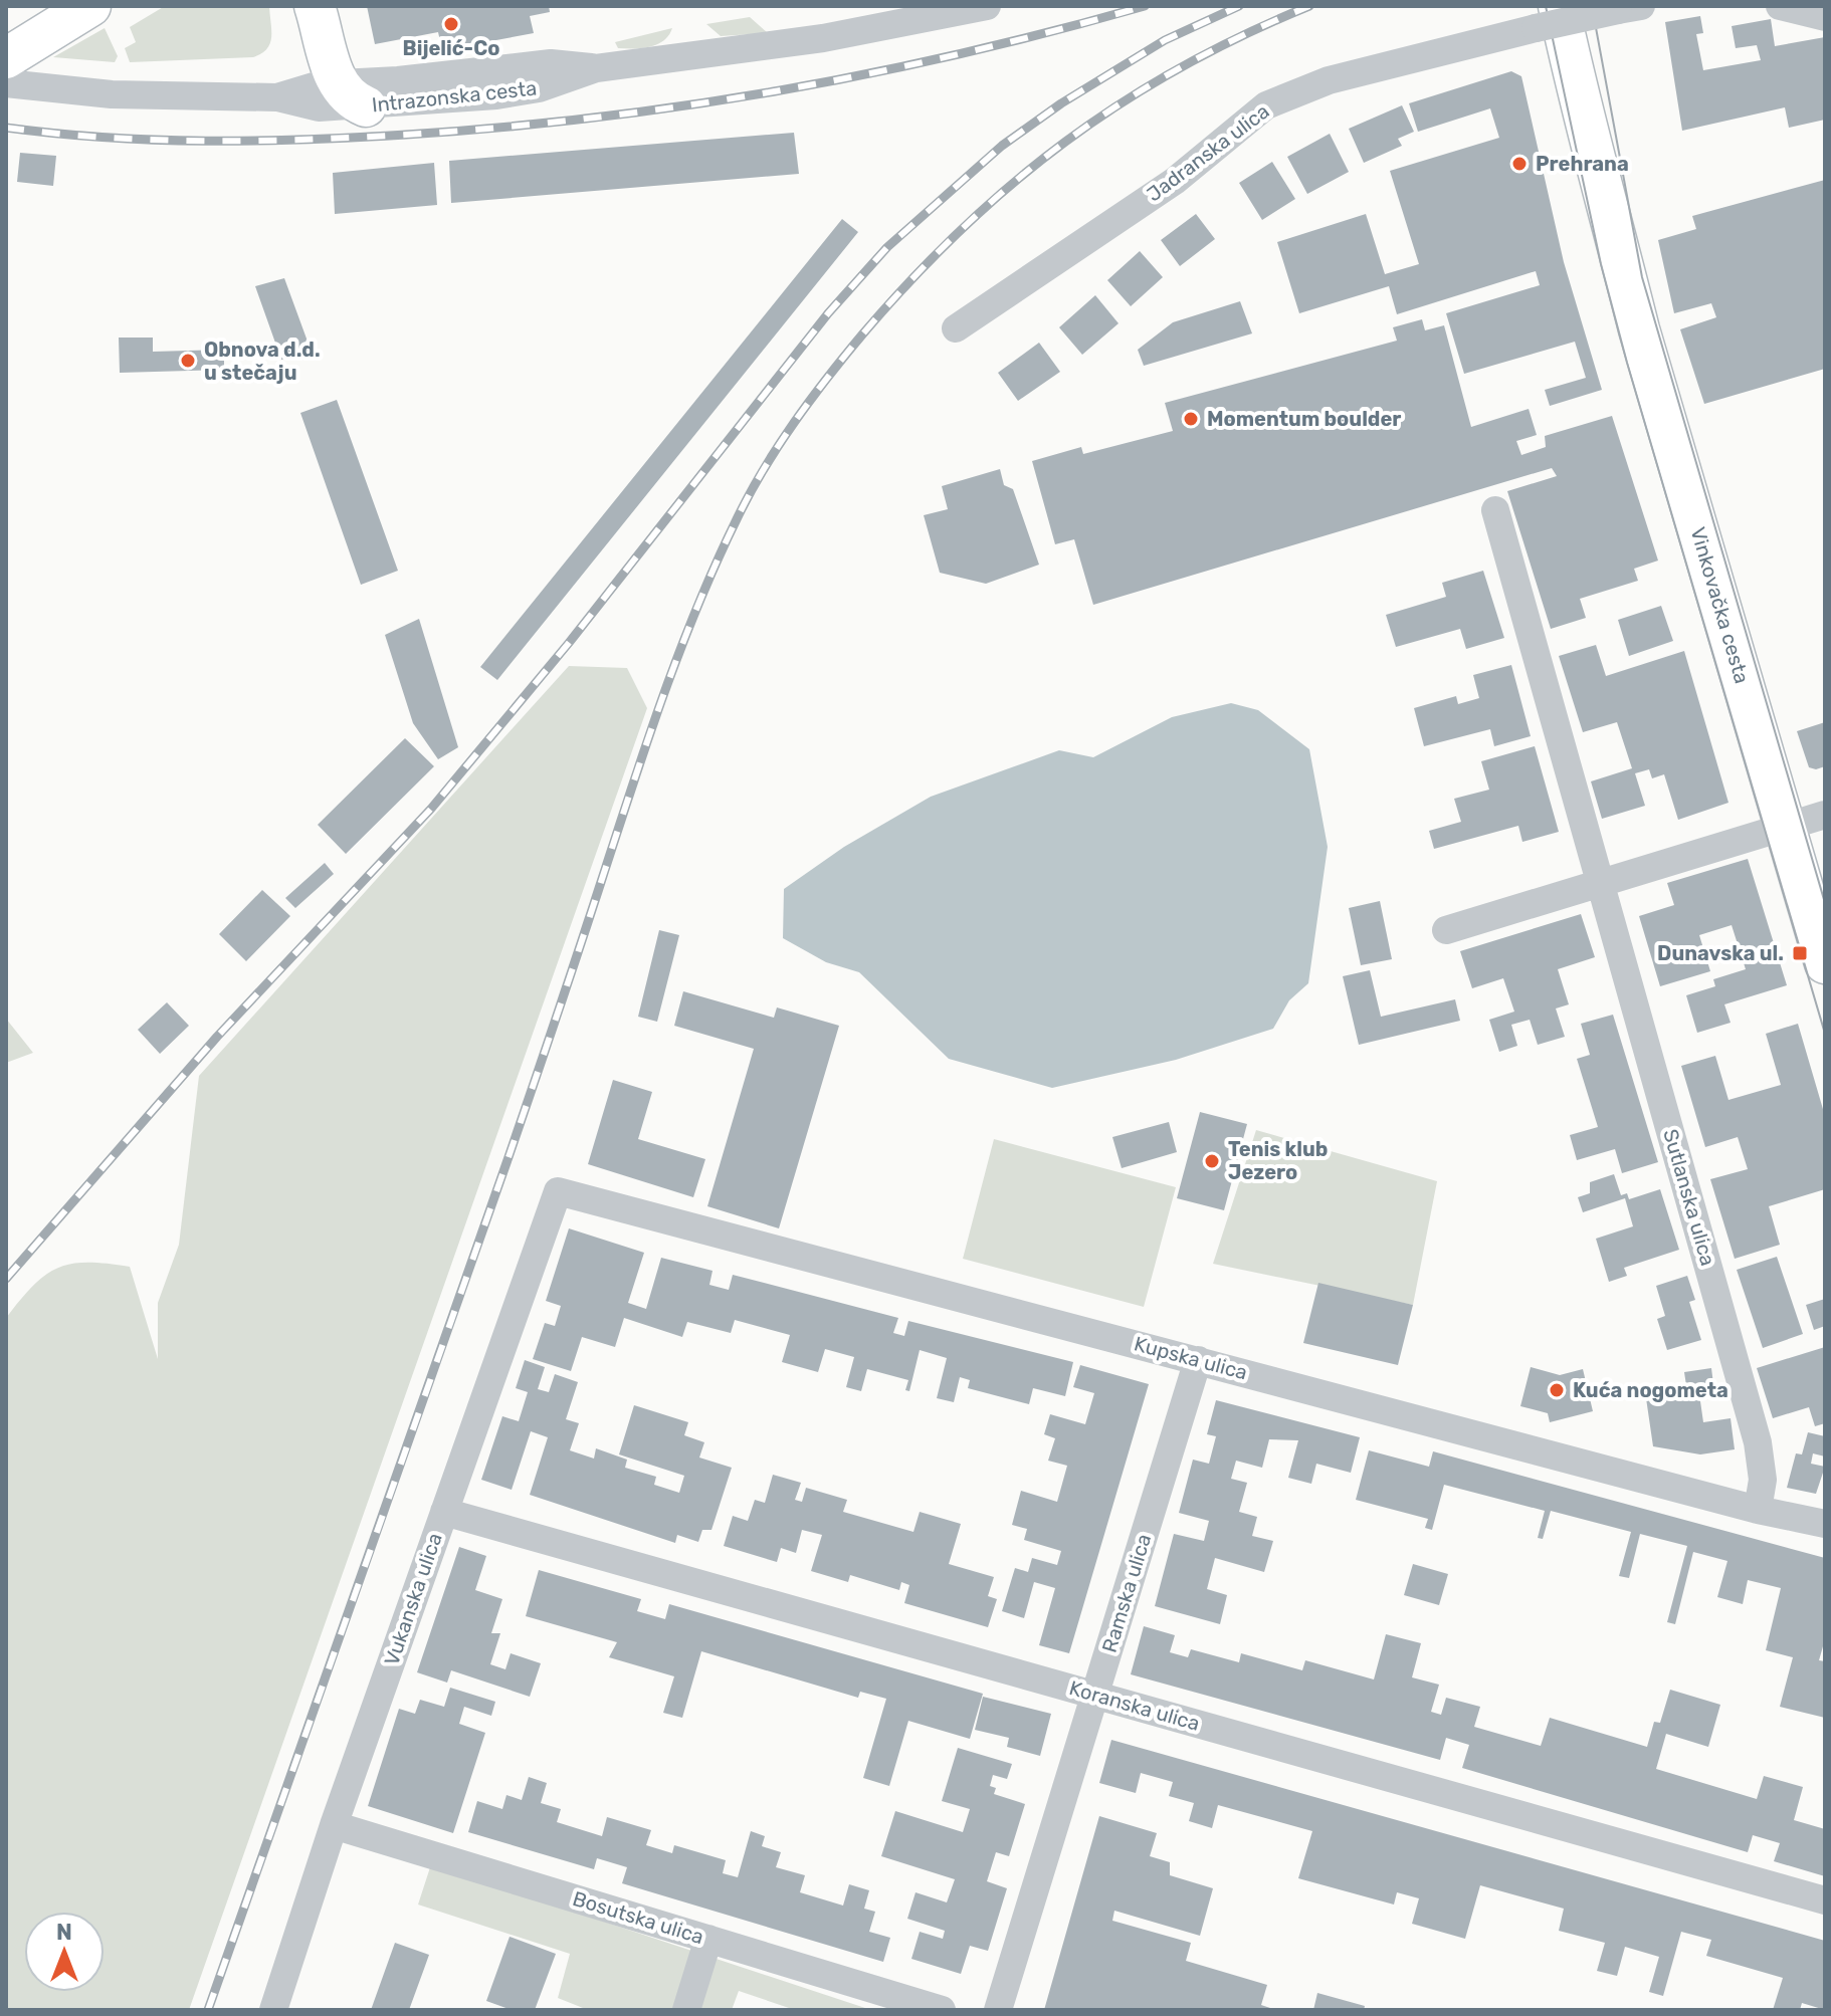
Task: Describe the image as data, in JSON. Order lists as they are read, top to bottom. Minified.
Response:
{"streets":{"main road":["Vinkovačka cesta"],"street":["Intrazonska cesta","Jadranska ulica","Sutlanska ulica","Kupska ulica","Ramska ulica","Vukanska ulica","Koranska ulica","Bosutska ulica"]},"crossings":[["Jadranska ulica","Vinkovačka cesta"],["Sutlanska ulica","Kupska ulica"],["Kupska ulica","Ramska ulica"],["Kupska ulica","Vukanska ulica"],["Ramska ulica","Koranska ulica"],["Vukanska ulica","Koranska ulica"],["Vukanska ulica","Bosutska ulica"]],"places":{"other":["Bijelić-Co","Prehrana","Obnova d.d. u stečaju","Momentum boulder","Tenis klub Jezero","Kuća nogometa"],"transit":["Dunavska ul."]},"north":"top"}
